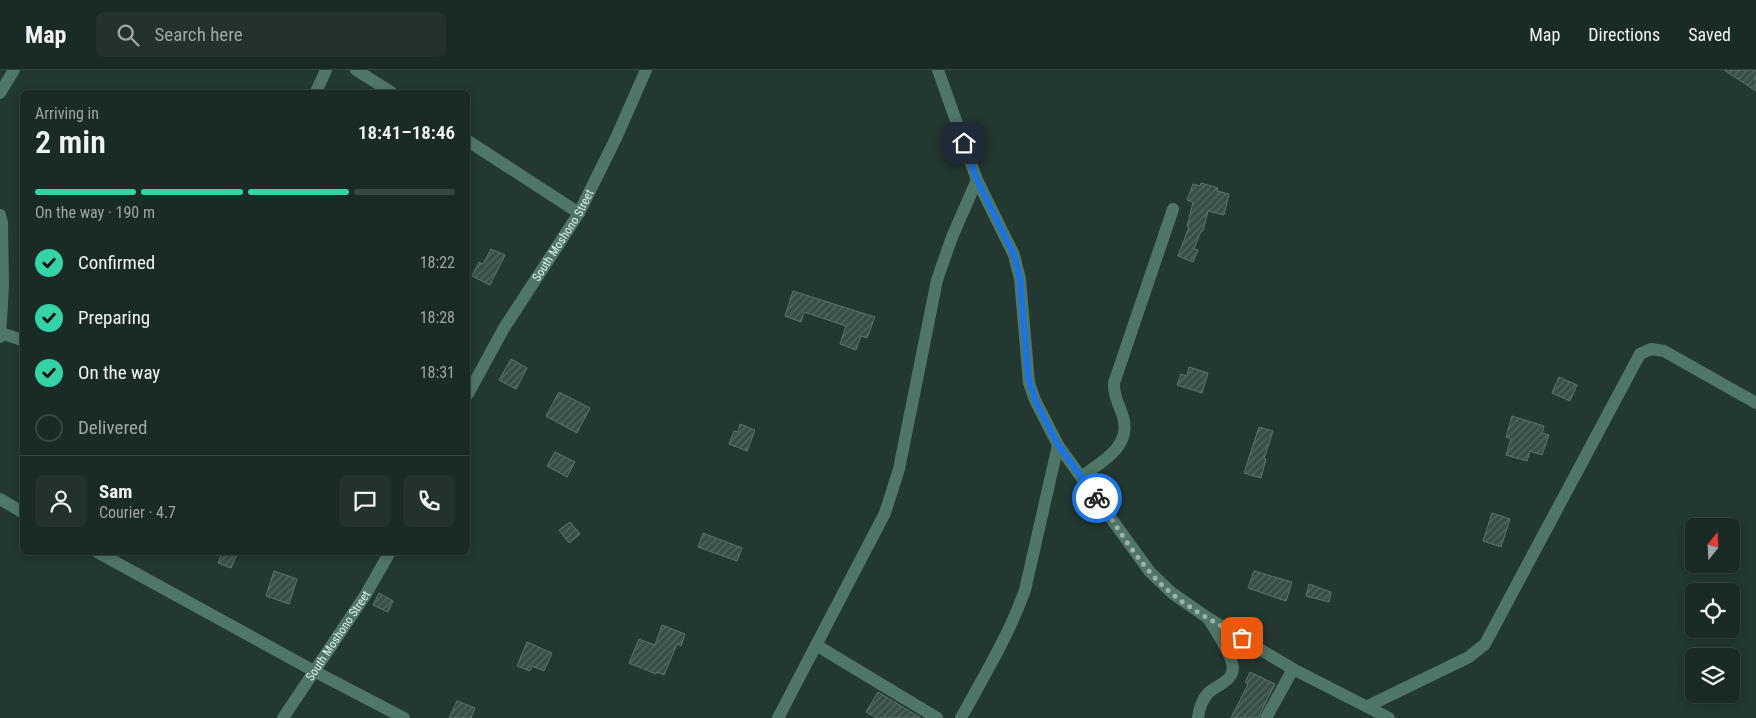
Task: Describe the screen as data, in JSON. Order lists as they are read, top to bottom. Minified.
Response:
{"streets":{"street":["South Moshono Street"]},"north":"top","page":{"header":"Map","search":"Search here","nav":["Map","Directions","Saved"],"heading":["2 min","Arriving in","18:41–18:46"],"panel":["Sam","Courier · 4.7"],"bar":"On the way · 190 m","list":[["Confirmed","18:22"],["Preparing","18:28"],["On the way","18:31"],"Delivered"]}}
